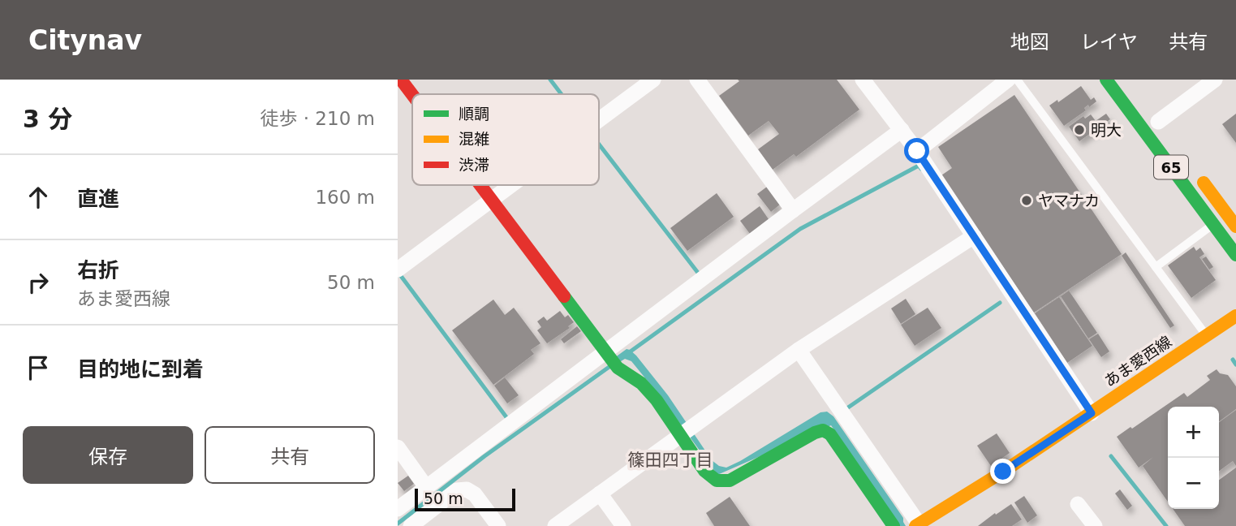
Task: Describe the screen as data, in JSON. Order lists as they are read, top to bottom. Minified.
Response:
{"streets":{"street":["65","あま愛西線"]},"districts":["篠田四丁目"],"places":["明大","ヤマナカ"],"legend":["順調","混雑","渋滞"],"scale_bar":"50 m","page":{"header":"Citynav","nav":["地図","レイヤ","共有"],"heading":["3 分","徒歩 · 210 m"],"list":[["直進","160 m"],["右折","あま愛西線","50 m"],"目的地に到着"],"map_buttons":["+","−"],"buttons":["保存","共有"],"scale":"50 m"}}
